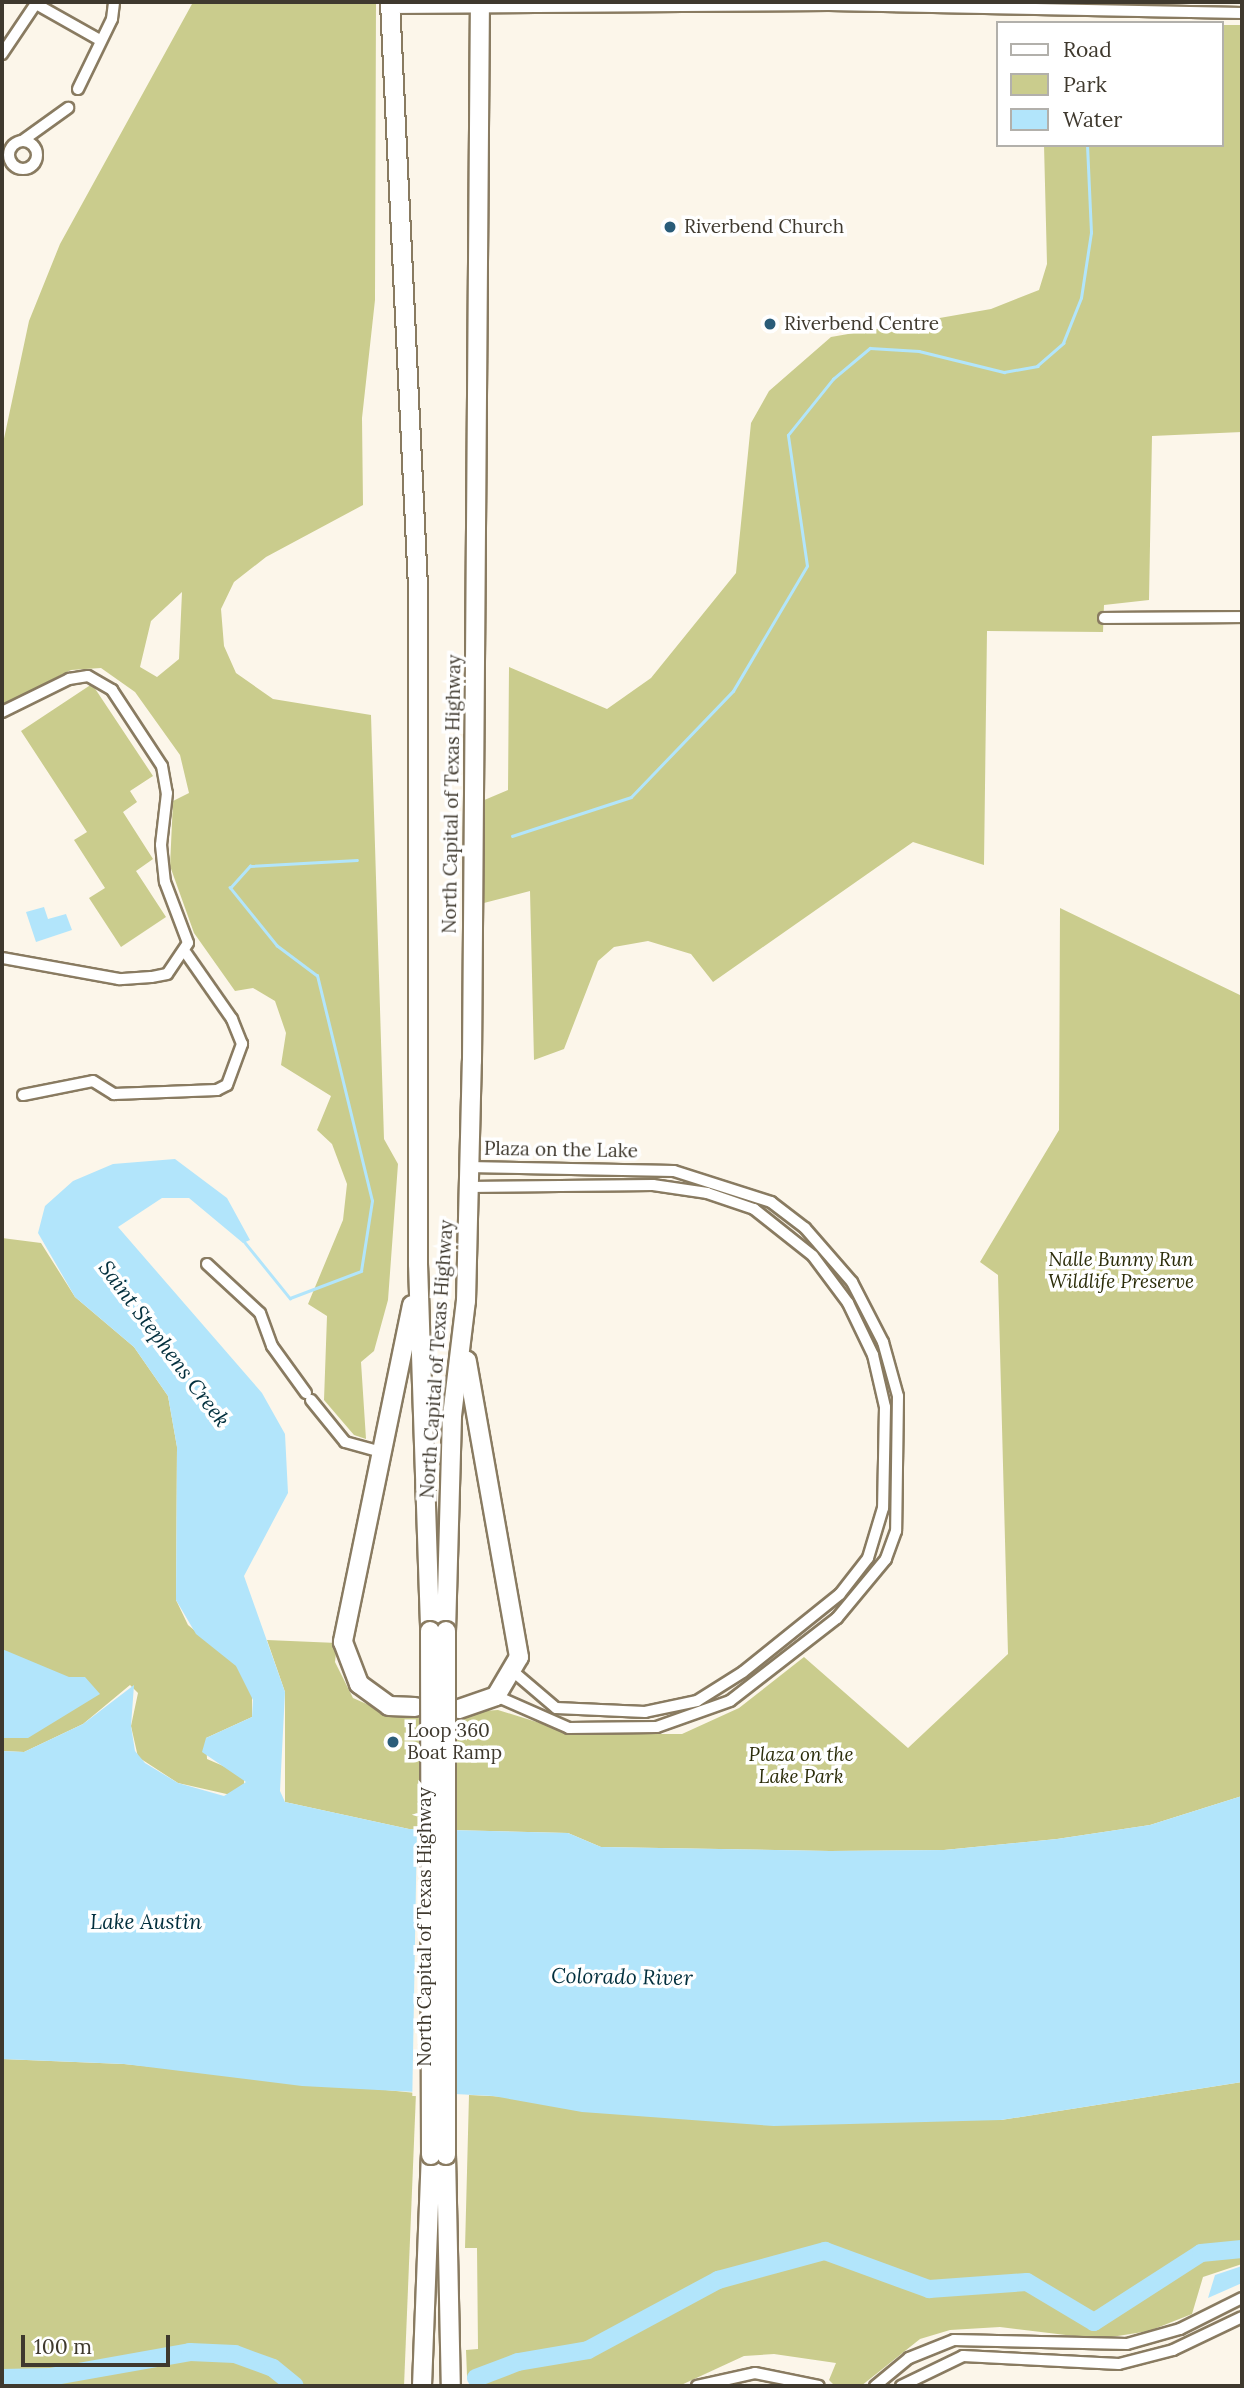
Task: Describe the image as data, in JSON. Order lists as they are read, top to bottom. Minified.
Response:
{"streets":{"highway":["North Capital of Texas Highway"],"street":["Plaza on the Lake"]},"crossings":[["North Capital of Texas Highway","Plaza on the Lake"]],"water":["Saint Stephens Creek","Lake Austin","Colorado River"],"parks":["Nalle Bunny Run Wildlife Preserve","Plaza on the Lake Park"],"places":["Riverbend Church","Riverbend Centre","Loop 360 Boat Ramp"],"legend":["Road","Park","Water"],"scale_bar":"100 m"}
